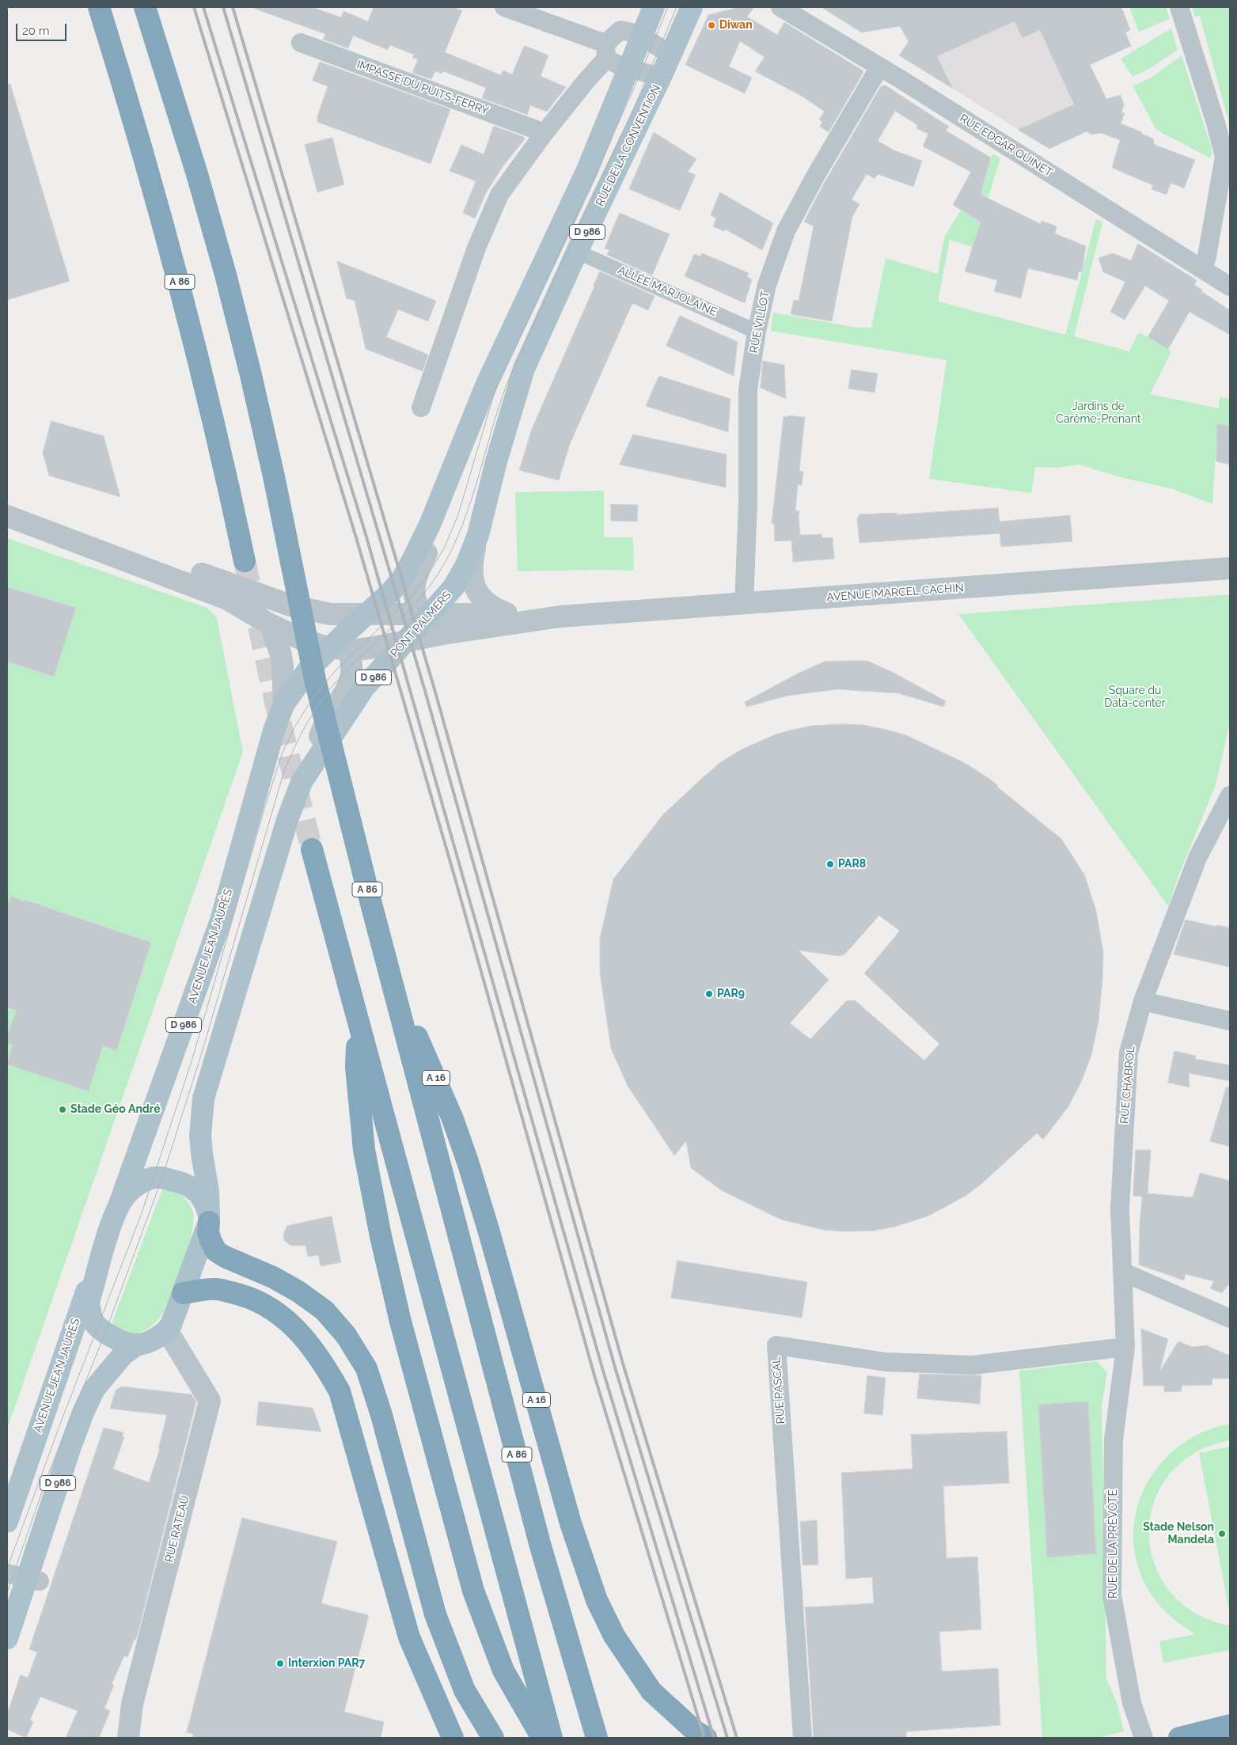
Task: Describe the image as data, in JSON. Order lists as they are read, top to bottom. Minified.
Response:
{"streets":{"highway":["A 86","A 16"],"main road":["RUE DE LA CONVENTION","D 986","PONT PALMERS","AVENUE JEAN JAURÈS"],"street":["IMPASSE DU PUITS-FERRY","RUE EDGAR QUINET","ALLÉE MARJOLAINE","RUE VILLOT","AVENUE MARCEL CACHIN","RUE CHABROL","RUE PASCAL","RUE RATEAU","RUE DE LA PRÉVÔTÉ"]},"crossings":[["RUE DE LA CONVENTION","ALLÉE MARJOLAINE"],["RUE DE LA CONVENTION","PONT PALMERS"],["RUE EDGAR QUINET","RUE VILLOT"],["D 986","AVENUE MARCEL CACHIN"],["D 986","AVENUE JEAN JAURÈS"],["A 86","A 16"],["ALLÉE MARJOLAINE","RUE VILLOT"],["RUE VILLOT","AVENUE MARCEL CACHIN"],["AVENUE MARCEL CACHIN","PONT PALMERS"],["RUE CHABROL","RUE PASCAL"],["RUE CHABROL","RUE DE LA PRÉVÔTÉ"],["RUE PASCAL","RUE DE LA PRÉVÔTÉ"]],"parks":["Jardins de Carême-Prenant","Square du Data-center"],"places":["Diwan","PAR8","PAR9","Stade Géo André","Stade Nelson Mandela","Interxion PAR7"],"scale_bar":"20 m"}
